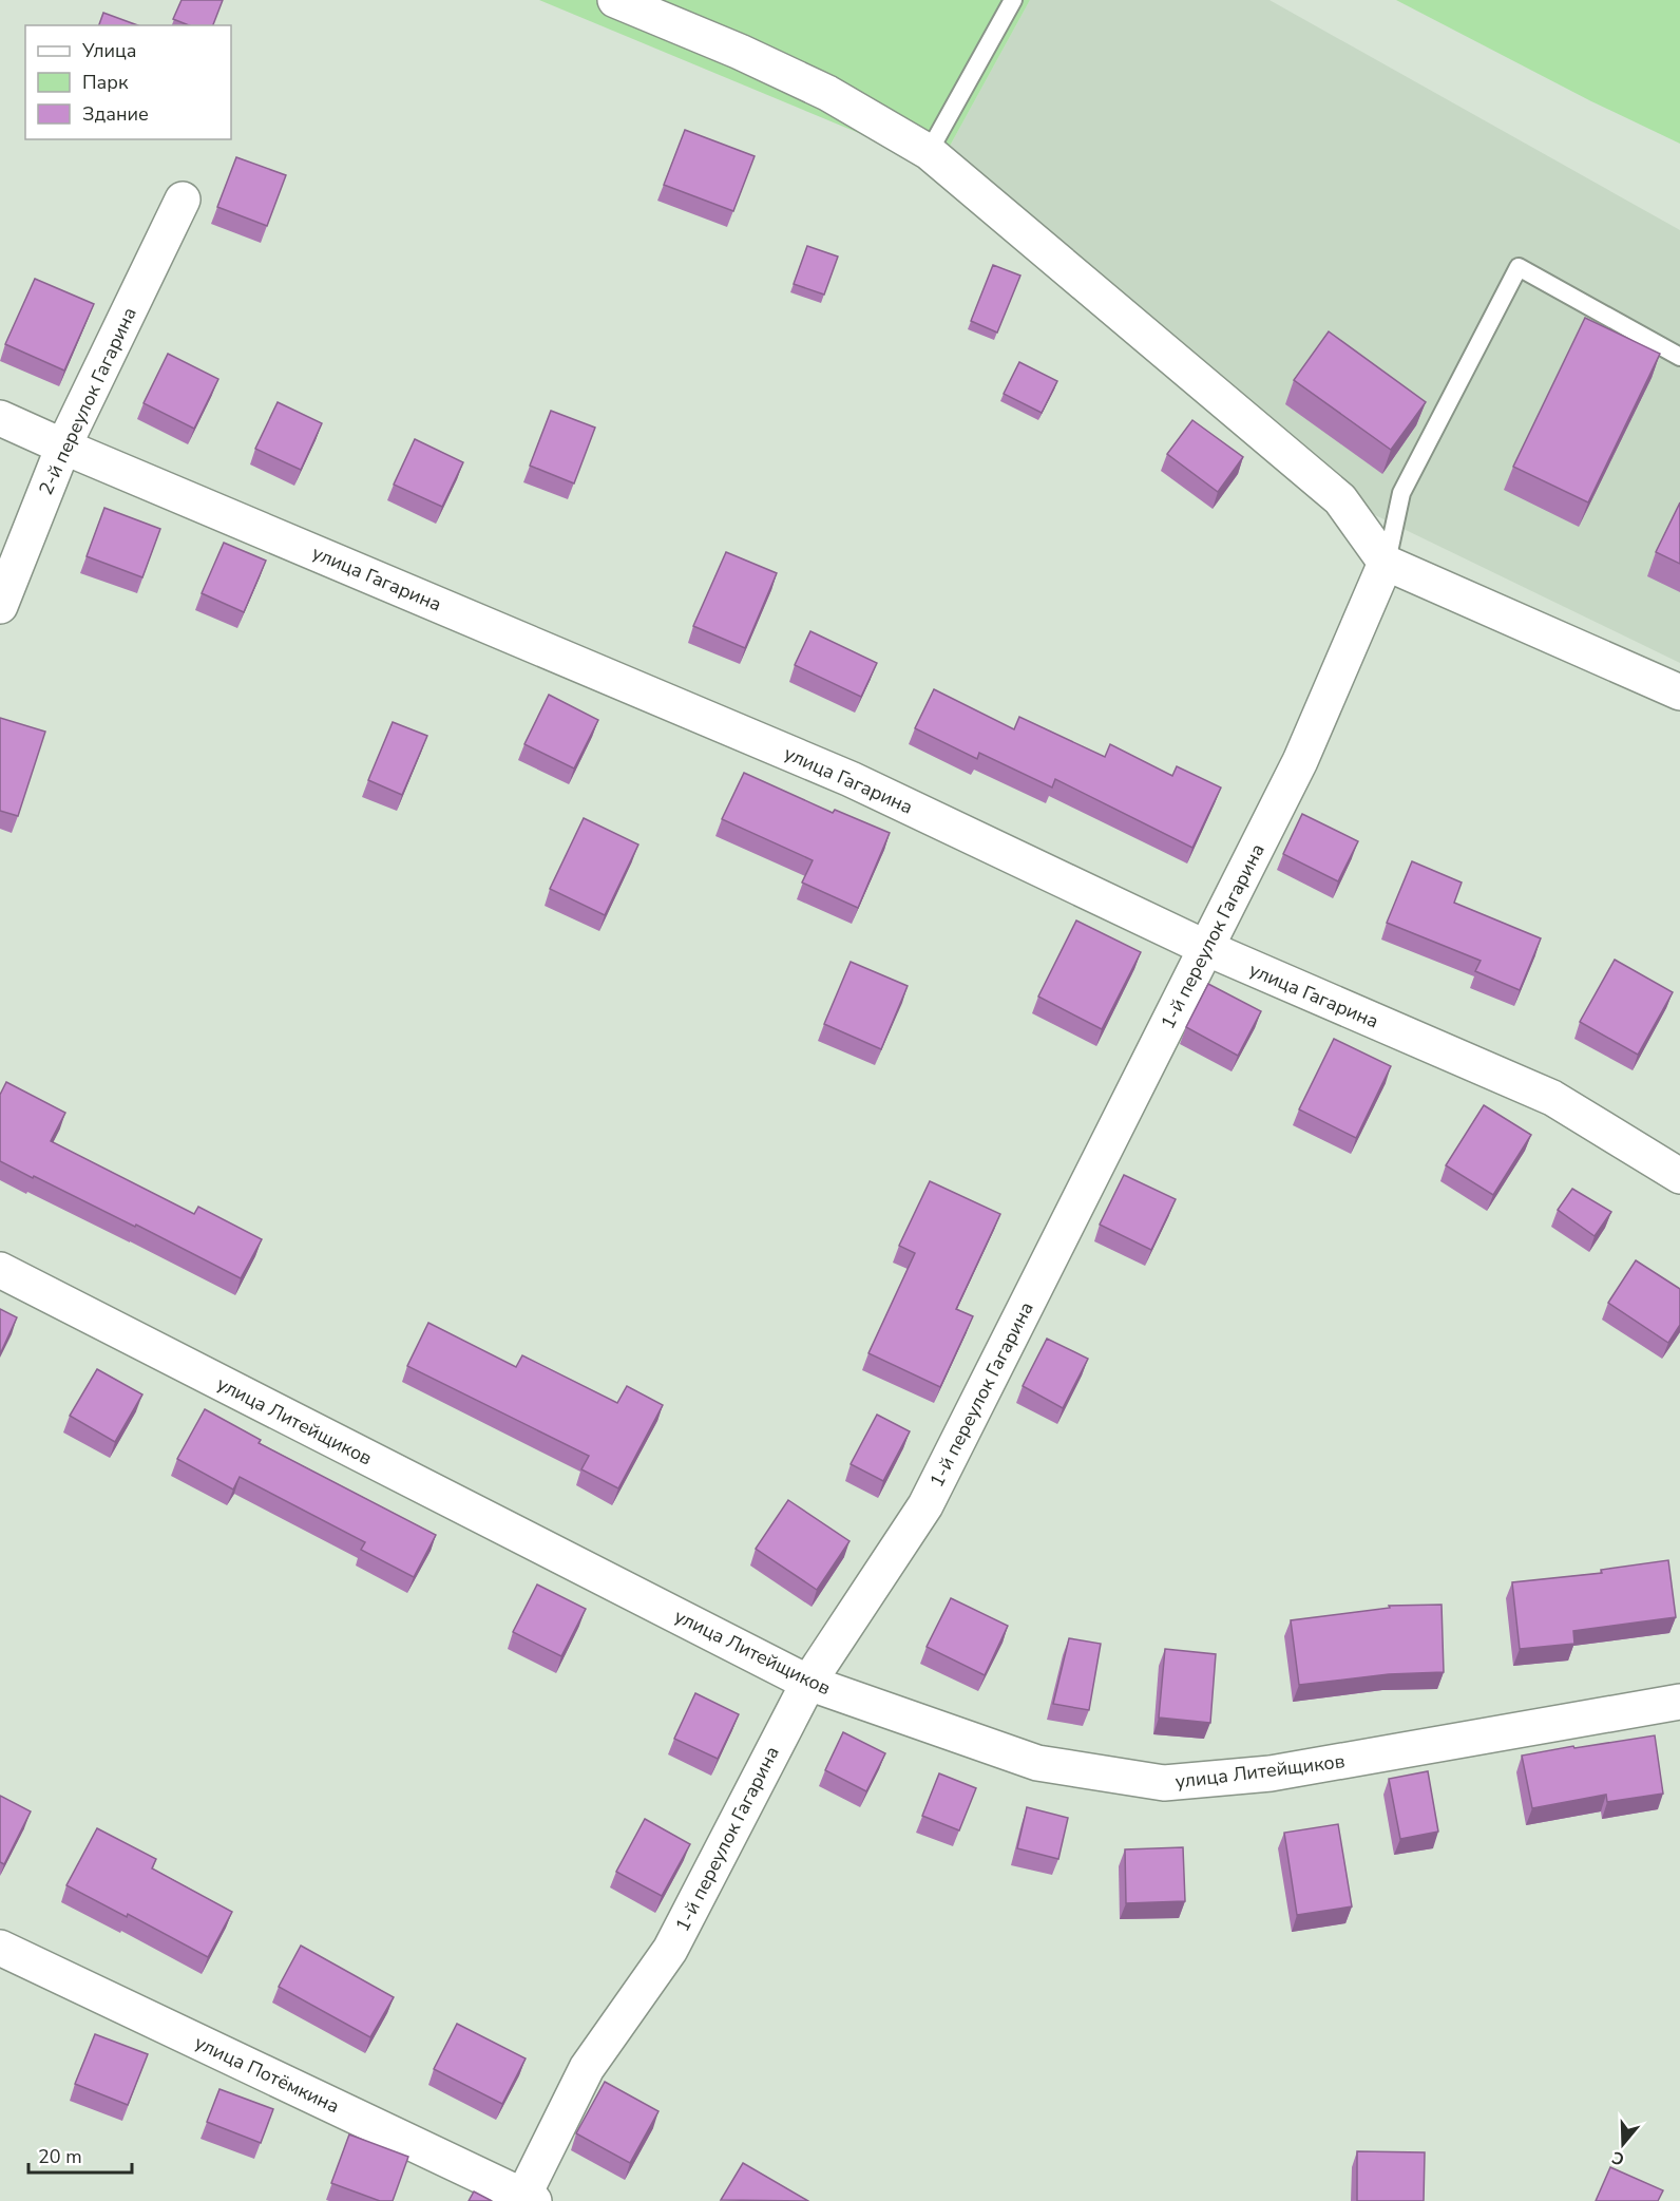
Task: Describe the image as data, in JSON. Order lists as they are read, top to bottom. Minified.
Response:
{"streets":{"street":["2-й переулок Гагарина","улица Гагарина","1-й переулок Гагарина","улица Литейщиков","улица Потёмкина"]},"crossings":[["2-й переулок Гагарина","улица Гагарина"],["улица Гагарина","1-й переулок Гагарина"],["1-й переулок Гагарина","улица Литейщиков"],["1-й переулок Гагарина","улица Потёмкина"]],"legend":["Улица","Парк","Здание"],"scale_bar":"20 m","north":"bottom"}
